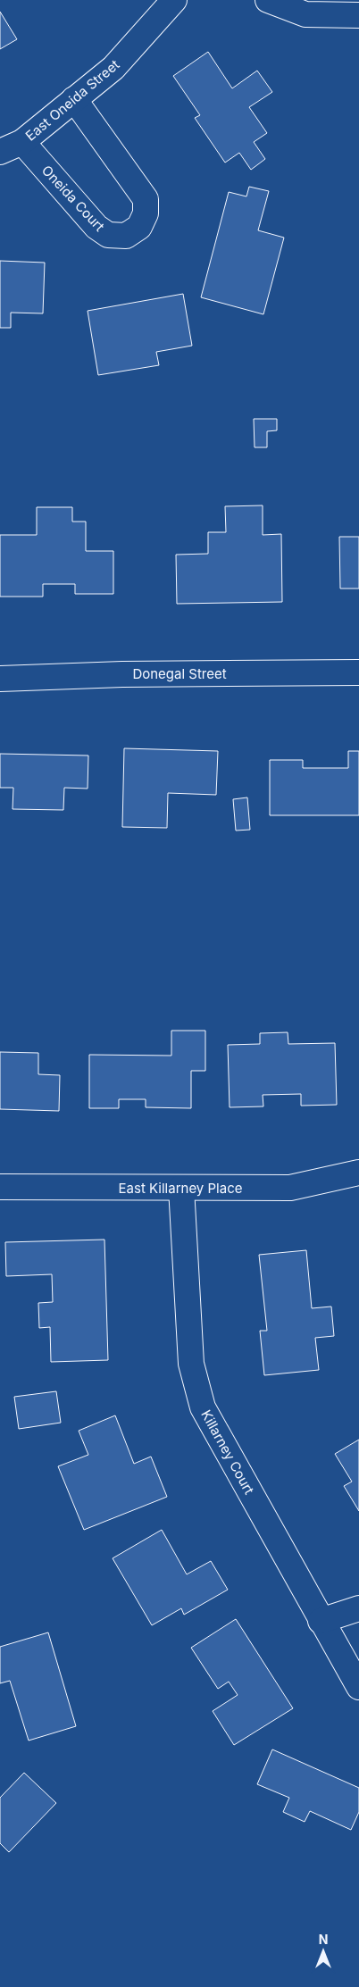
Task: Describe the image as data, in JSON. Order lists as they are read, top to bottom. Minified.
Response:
{"streets":{"street":["East Oneida Street","Oneida Court","Donegal Street","East Killarney Place","Killarney Court"]},"crossings":[["East Oneida Street","Oneida Court"],["East Killarney Place","Killarney Court"]],"north":"top"}
